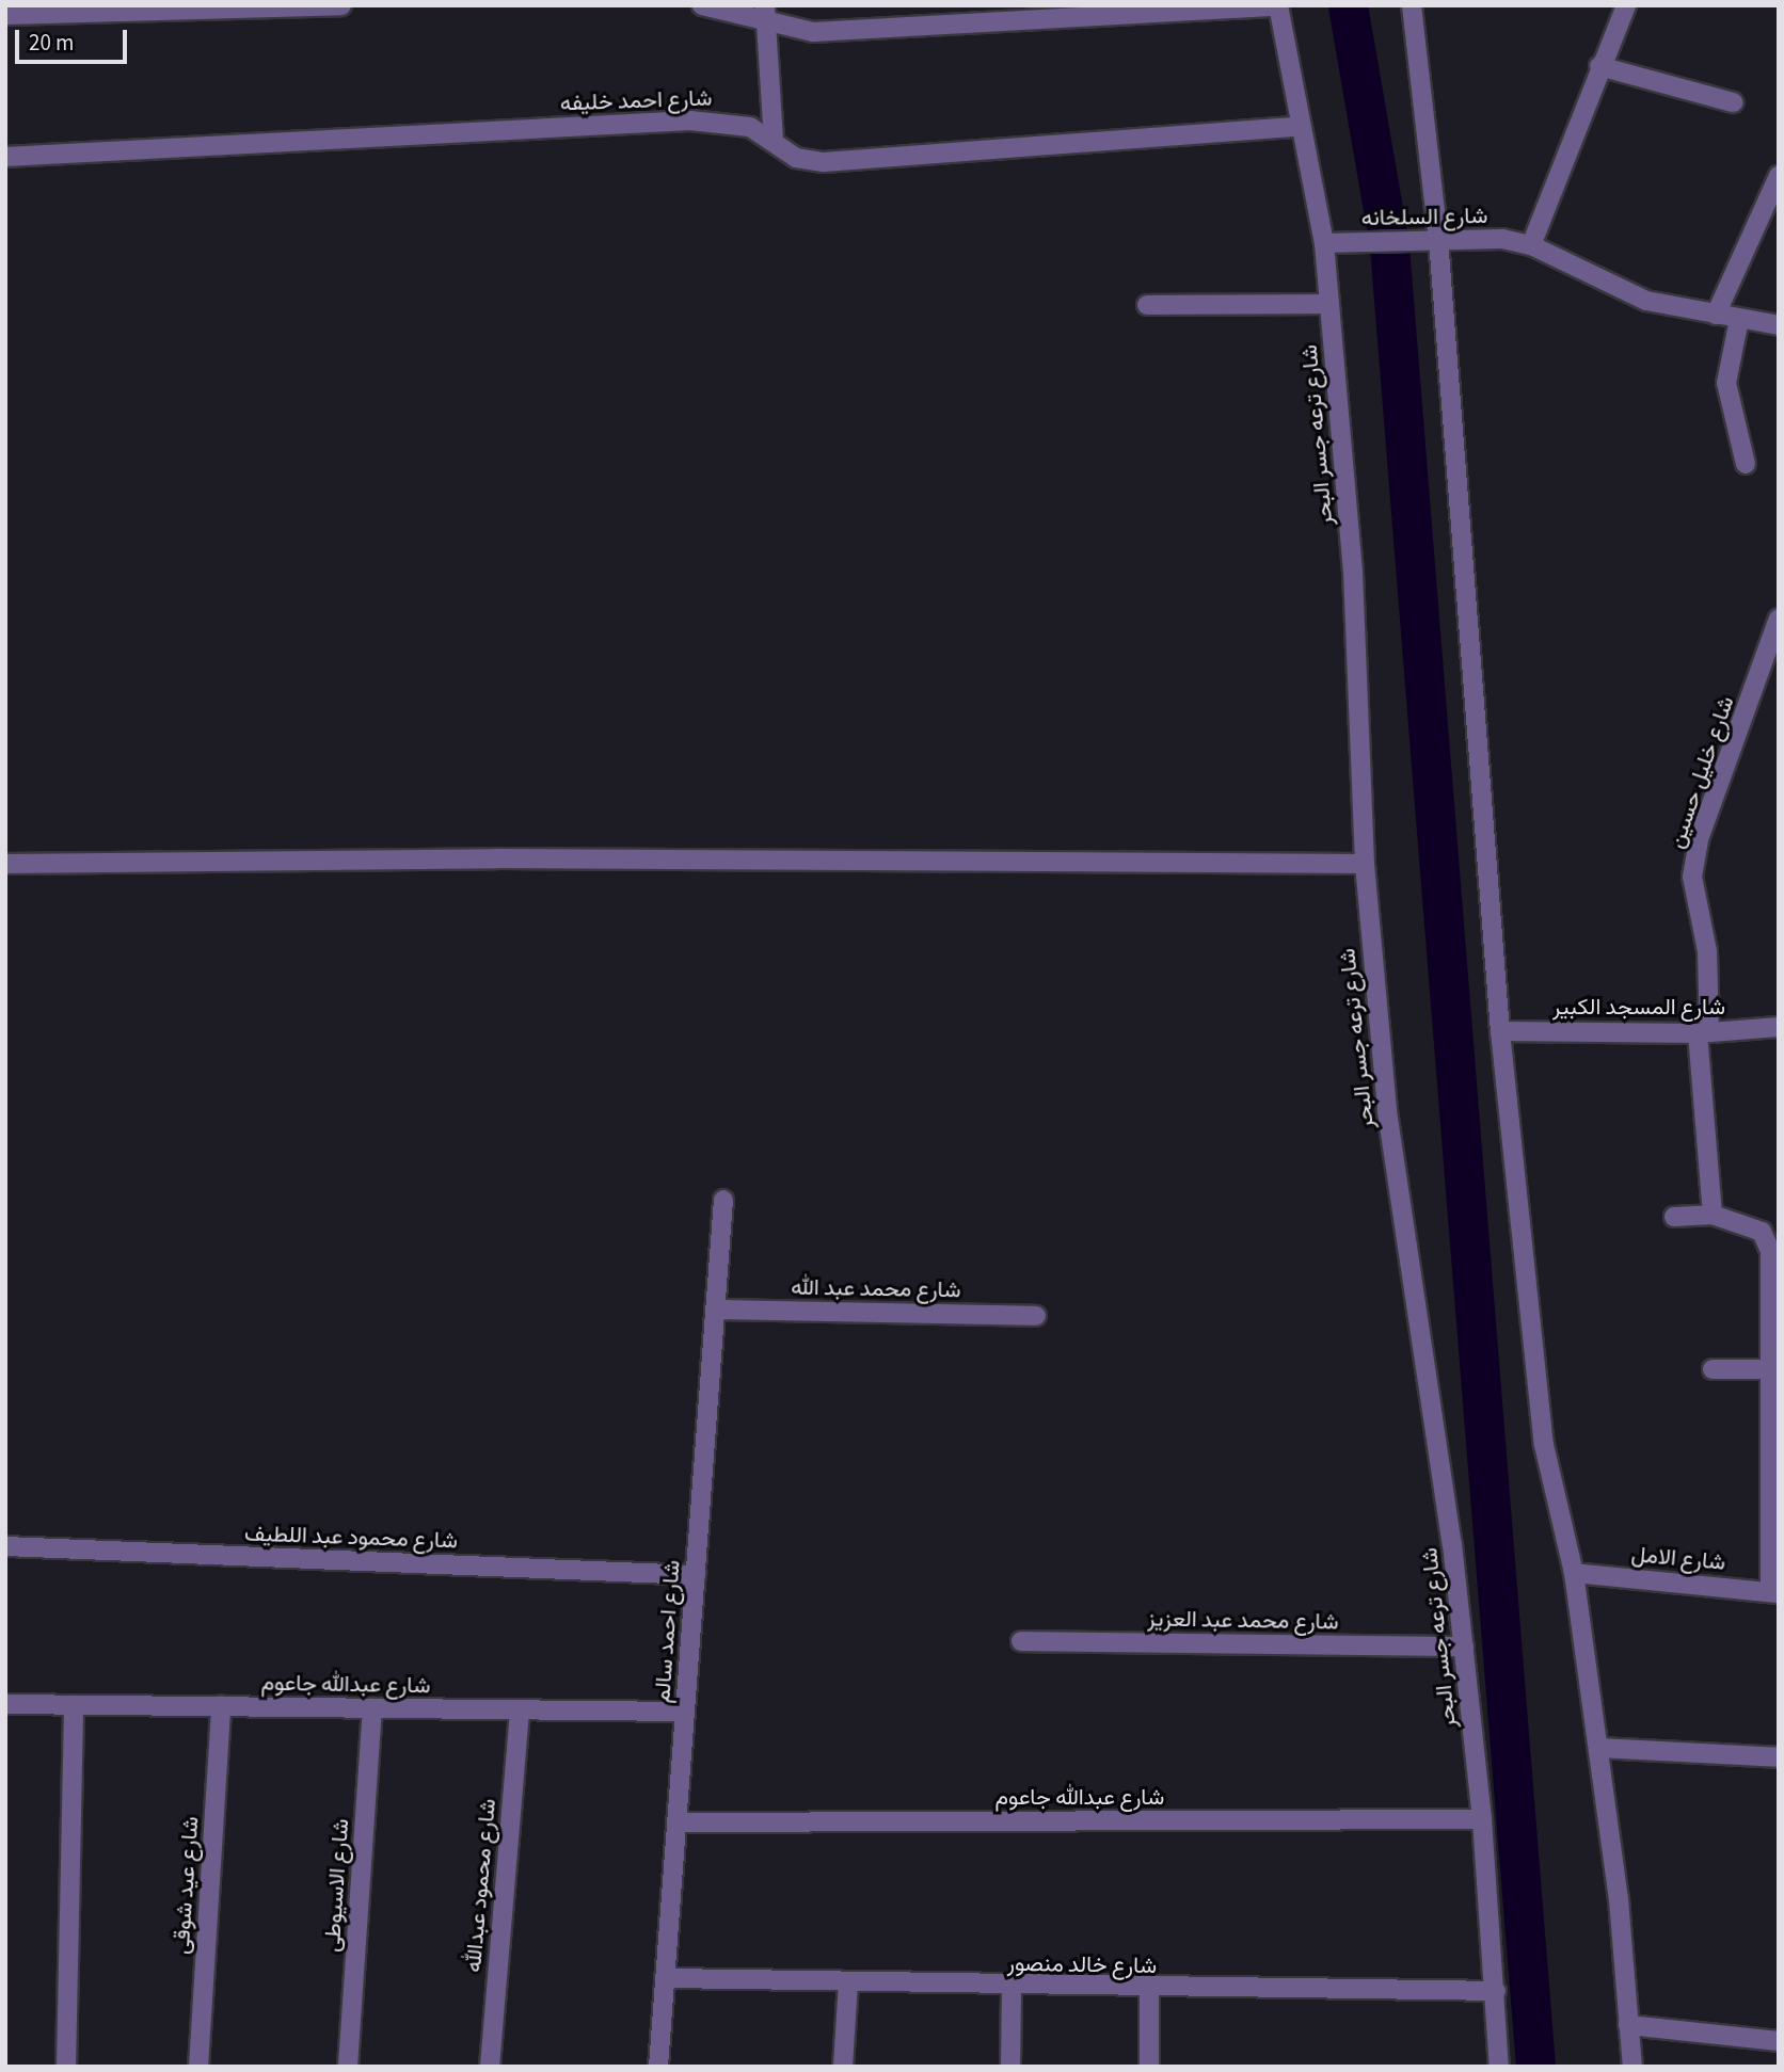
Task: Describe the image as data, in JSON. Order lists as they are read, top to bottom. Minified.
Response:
{"streets":{"street":["شارع احمد خليفه","شارع السلخانه","شارع ترعه جسر البحر","شارع خليل حسين","شارع المسجد الكبير","شارع محمد عبد الله","شارع محمود عبد اللطيف","شارع الامل","شارع محمد عبد العزيز","شارع احمد سالم","شارع عبدالله جاعوم","شارع عيد شوقى","شارع الاسيوطى","شارع محمود عبدالله","شارع خالد منصور"]},"crossings":[["شارع احمد خليفه","شارع ترعه جسر البحر"],["شارع السلخانه","شارع ترعه جسر البحر"],["شارع ترعه جسر البحر","شارع محمد عبد العزيز"],["شارع ترعه جسر البحر","شارع عبدالله جاعوم"],["شارع ترعه جسر البحر","شارع خالد منصور"],["شارع خليل حسين","شارع المسجد الكبير"],["شارع محمد عبد الله","شارع احمد سالم"],["شارع محمود عبد اللطيف","شارع احمد سالم"],["شارع احمد سالم","شارع عبدالله جاعوم"],["شارع احمد سالم","شارع خالد منصور"],["شارع عبدالله جاعوم","شارع عيد شوقى"],["شارع عبدالله جاعوم","شارع الاسيوطى"],["شارع عبدالله جاعوم","شارع محمود عبدالله"]],"scale_bar":"20 m"}
